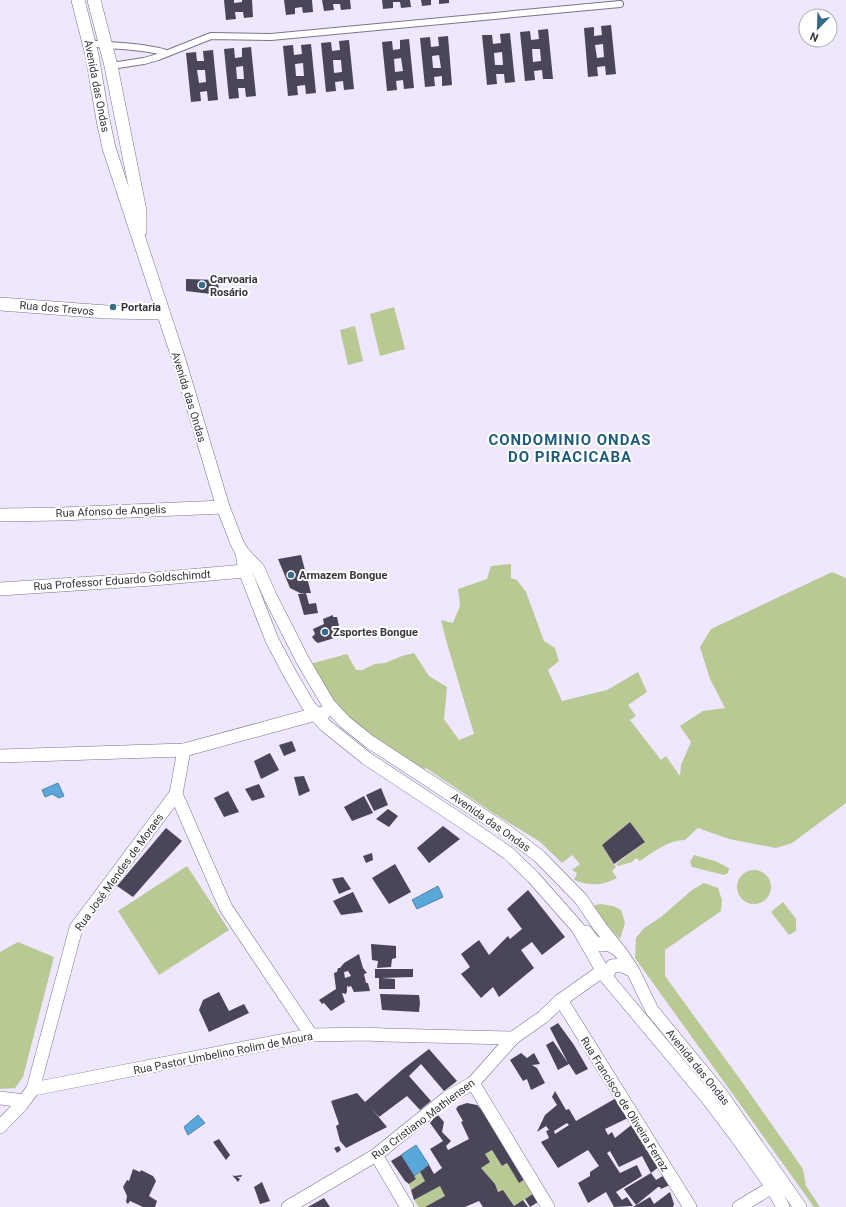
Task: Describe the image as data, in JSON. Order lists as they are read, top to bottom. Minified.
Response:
{"streets":{"street":["Avenida das Ondas","Rua dos Trevos","Rua Afonso de Angelis","Rua Professor Eduardo Goldschimdt","Rua José Mendes de Moraes","Rua Pastor Umbelino Rolim de Moura","Rua Francisco de Oliveira Ferraz","Rua Cristiano Mathiensen"]},"crossings":[["Avenida das Ondas","Rua dos Trevos"],["Avenida das Ondas","Rua Afonso de Angelis"],["Avenida das Ondas","Rua Professor Eduardo Goldschimdt"],["Avenida das Ondas","Rua Cristiano Mathiensen"],["Rua José Mendes de Moraes","Rua Pastor Umbelino Rolim de Moura"],["Rua Pastor Umbelino Rolim de Moura","Rua Cristiano Mathiensen"],["Rua Francisco de Oliveira Ferraz","Rua Cristiano Mathiensen"]],"districts":["CONDOMINIO ONDAS DO PIRACICABA"],"places":["Carvoaria Rosário","Portaria","Armazem Bongue","Zsportes Bongue"],"north":"bottom left"}
